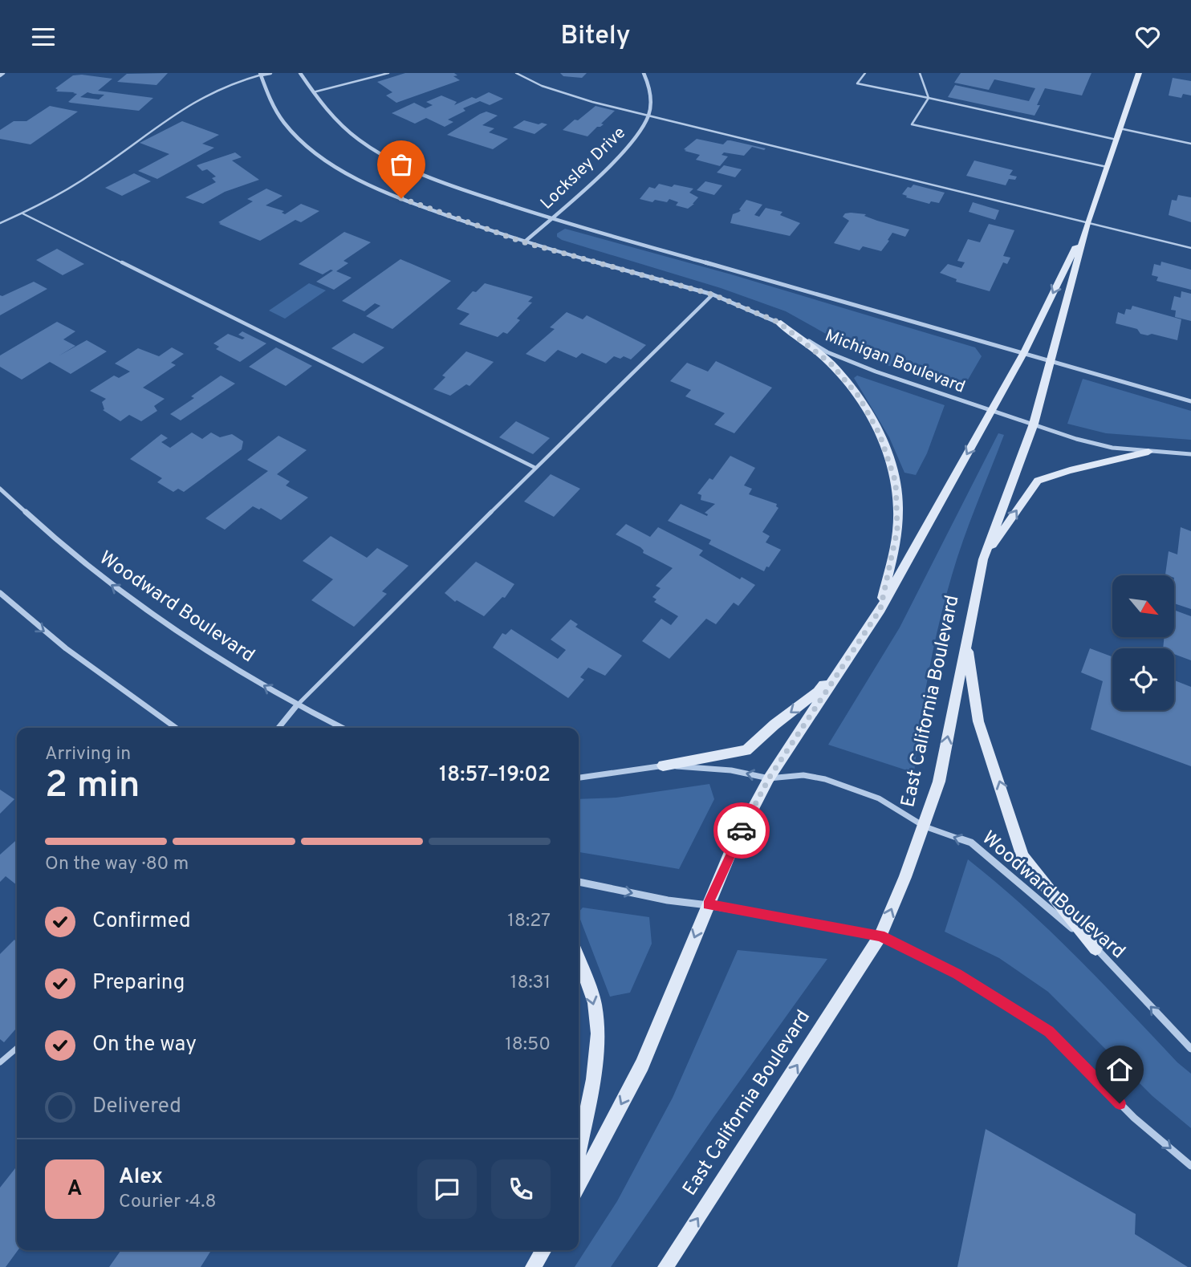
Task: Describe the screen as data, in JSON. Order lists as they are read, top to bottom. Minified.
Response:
{"streets":{"main road":["East California Boulevard"],"street":["Locksley Drive","Michigan Boulevard","Woodward Boulevard"]},"crossings":[["Locksley Drive","Michigan Boulevard"],["Michigan Boulevard","East California Boulevard"],["Woodward Boulevard","East California Boulevard"]],"one_way":["Woodward Boulevard"],"north":"bottom right","page":{"header":"Bitely","heading":["2 min","Arriving in","18:57–19:02"],"panel":["Alex","Courier · 4.8"],"bar":"On the way · 80 m","list":[["Confirmed","18:27"],["Preparing","18:31"],["On the way","18:50"],"Delivered"],"round":"A"}}
